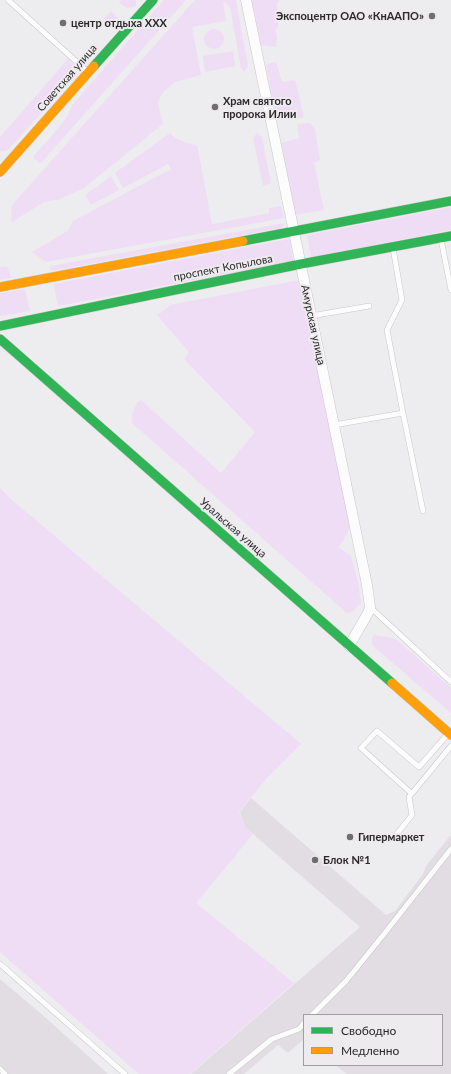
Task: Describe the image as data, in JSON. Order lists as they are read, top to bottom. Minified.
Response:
{"streets":{"street":["Советская улица","проспект Копылова","Амурская улица","Уральская улица"]},"crossings":[["проспект Копылова","Амурская улица"]],"places":["Экспоцентр ОАО «КнААПО»","центр отдыха ХХХ","Храм святого пророка Илии","Гипермаркет","Блок №1"],"legend":["Свободно","Медленно"]}
